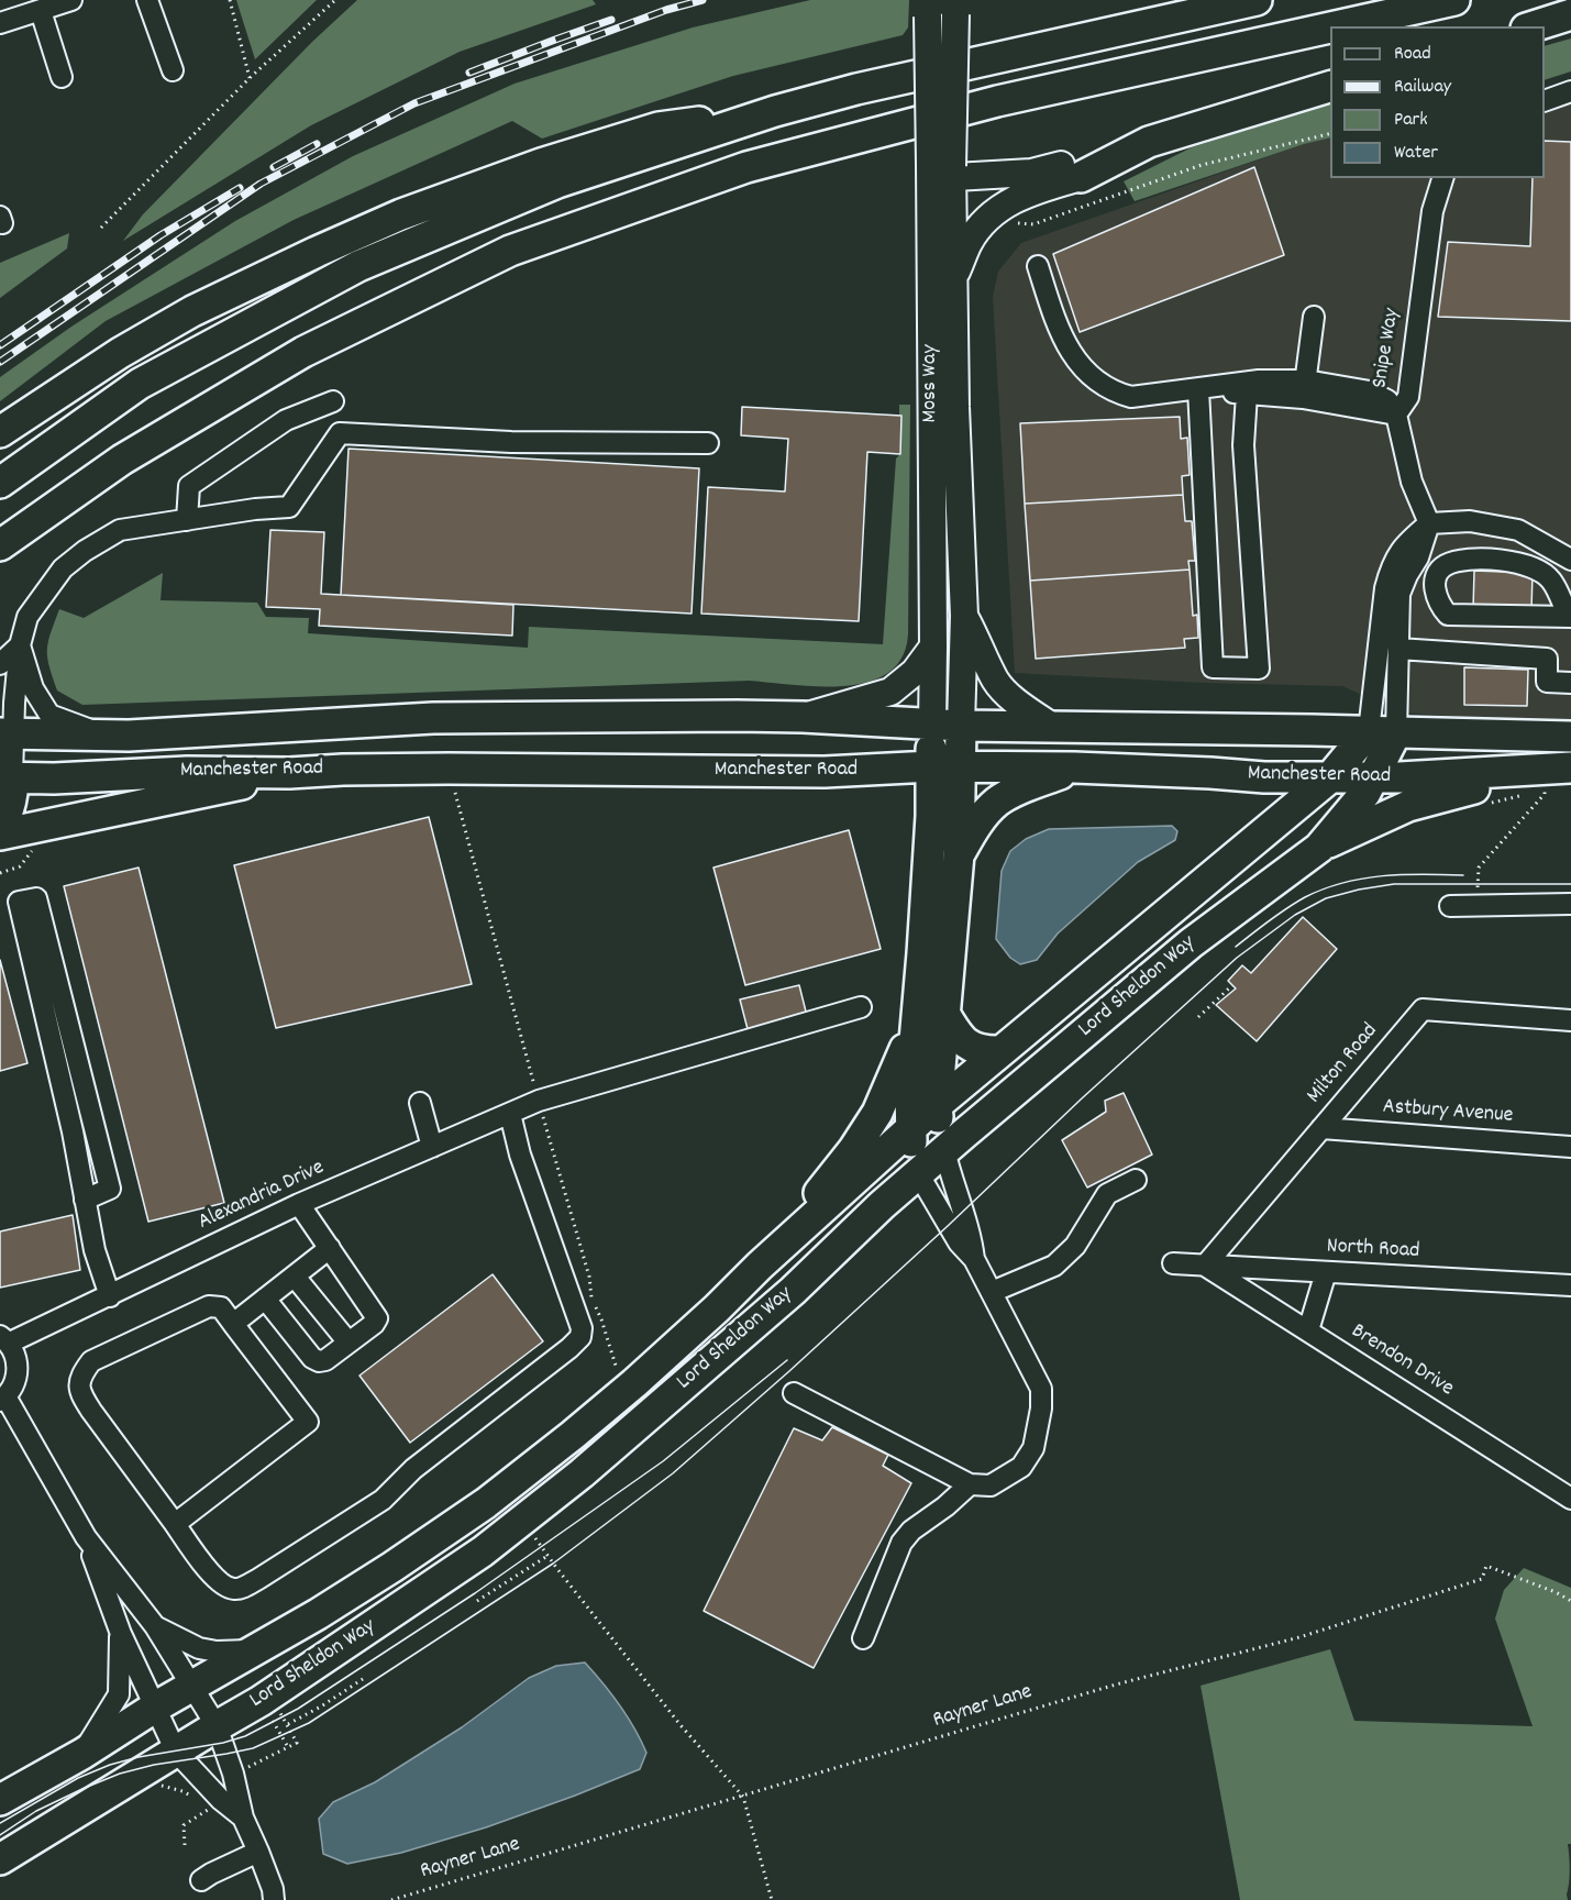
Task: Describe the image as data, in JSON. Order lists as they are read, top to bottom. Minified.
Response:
{"streets":{"highway":["Moss Way","Manchester Road","Lord Sheldon Way"],"street":["Snipe Way","Milton Road","Astbury Avenue","Alexandria Drive","North Road","Brendon Drive"],"path":["Rayner Lane"]},"crossings":[["Moss Way","Manchester Road"],["Manchester Road","Lord Sheldon Way"],["Milton Road","Astbury Avenue"],["Milton Road","North Road"],["Milton Road","Brendon Drive"],["North Road","Brendon Drive"]],"legend":["Road","Railway","Park","Water"]}
